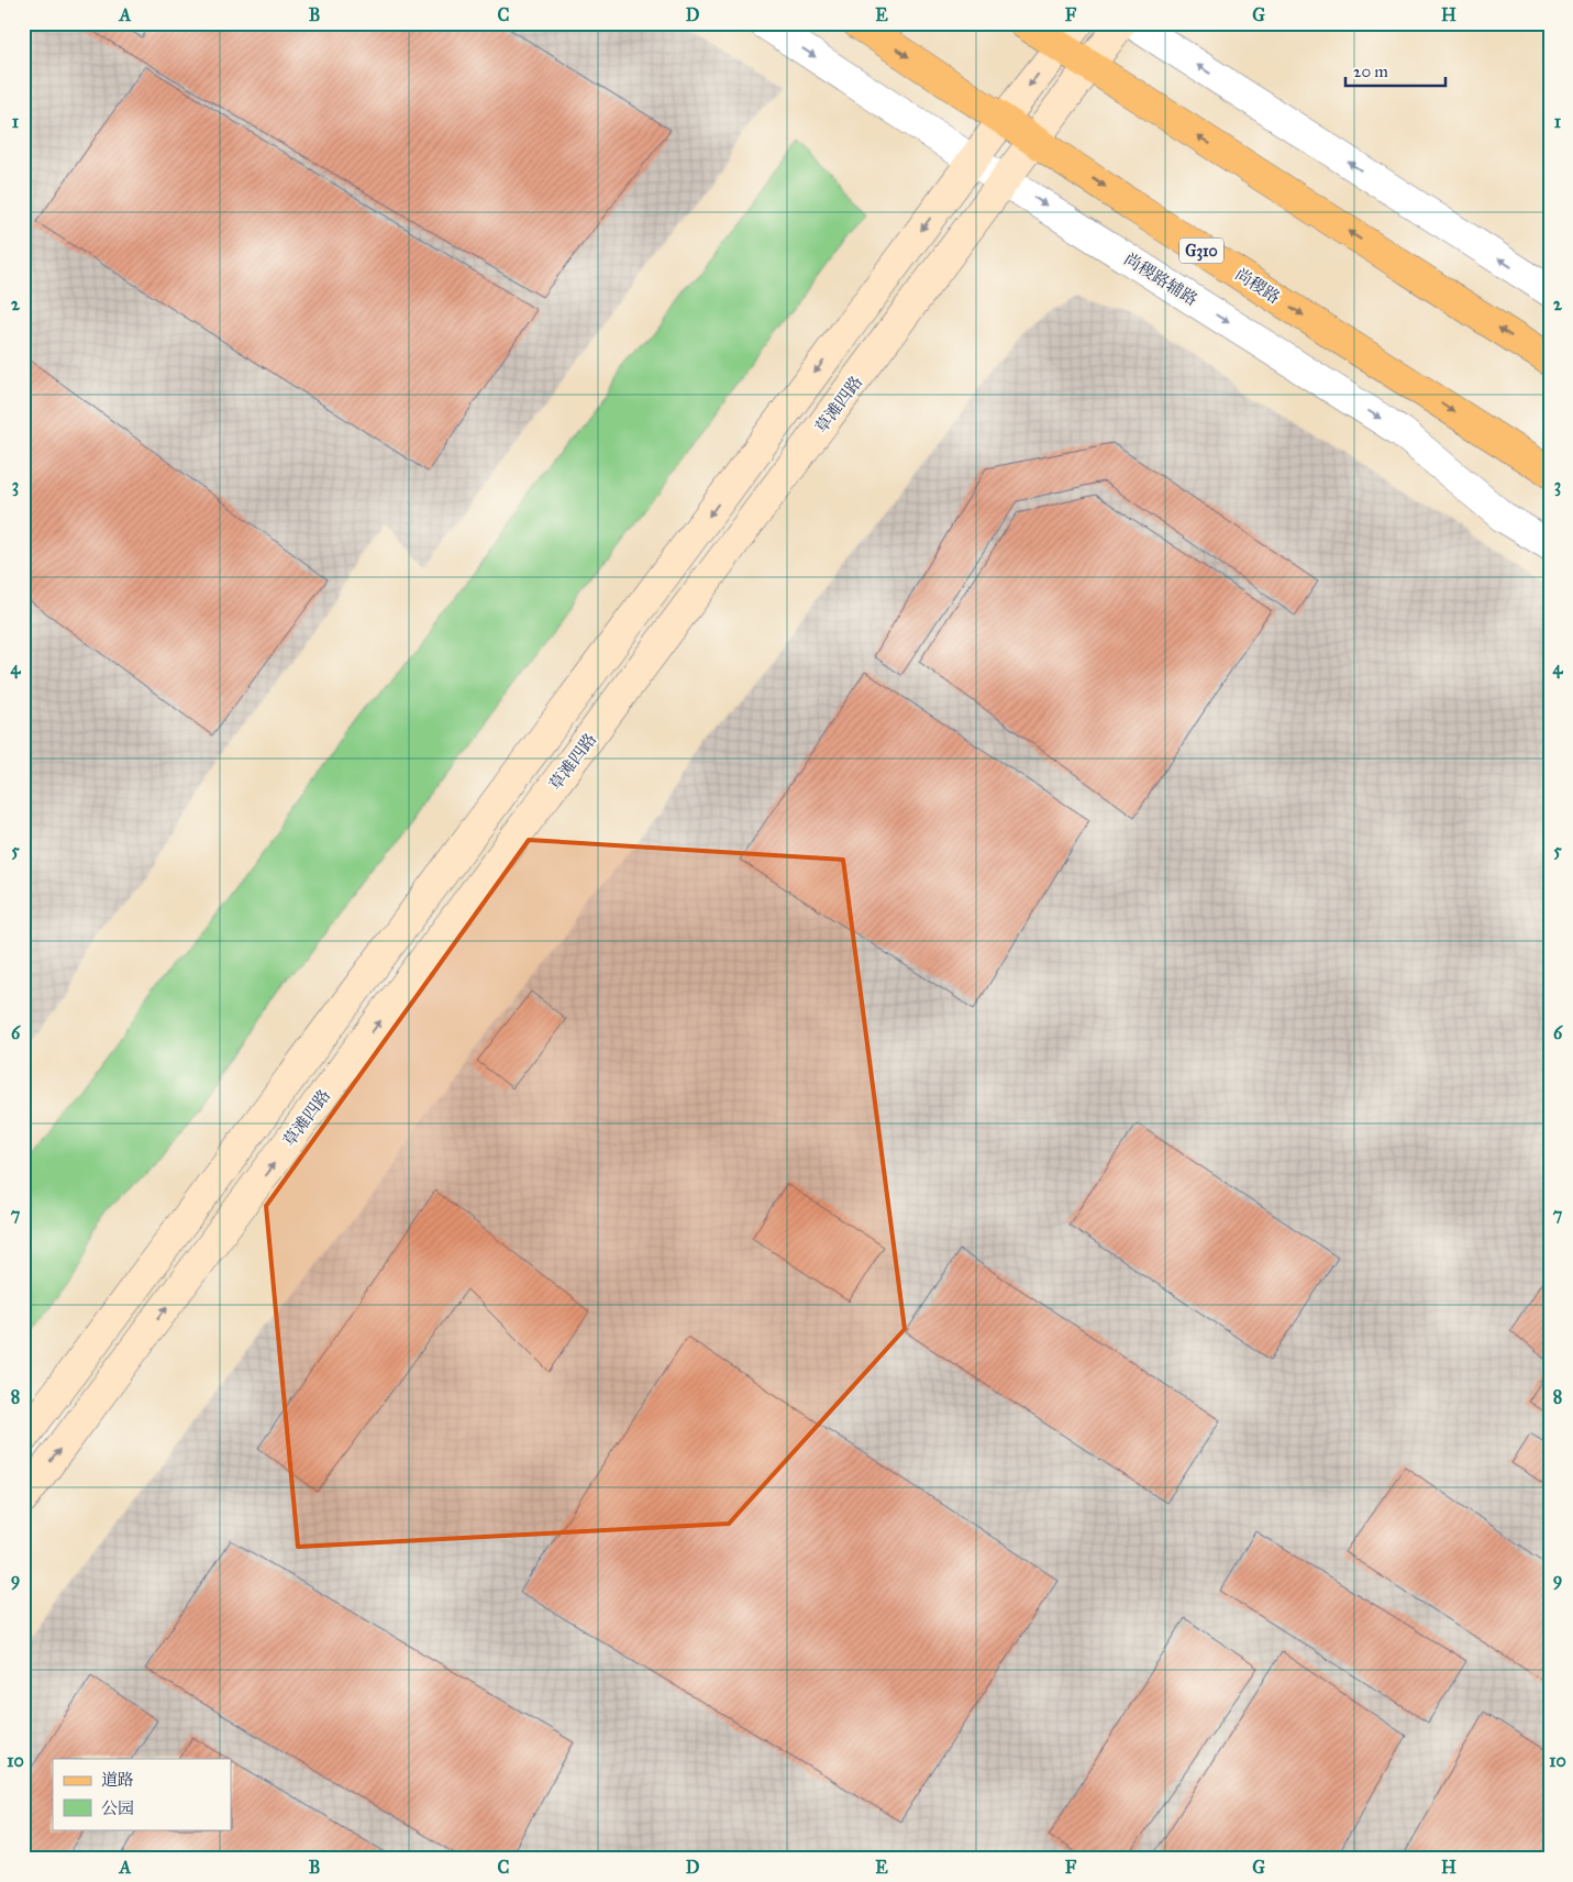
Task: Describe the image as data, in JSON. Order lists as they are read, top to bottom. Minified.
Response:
{"streets":{"main road":["G310","尚稷路","草滩四路"],"street":["尚稷路辅路"]},"crossings":[["尚稷路辅路","草滩四路"],["尚稷路","草滩四路"]],"legend":["道路","公园"],"scale_bar":"20 m","grid":{"columns":["A","B","C","D","E","F","G","H"],"rows":["1","2","3","4","5","6","7","8","9","10"]}}
